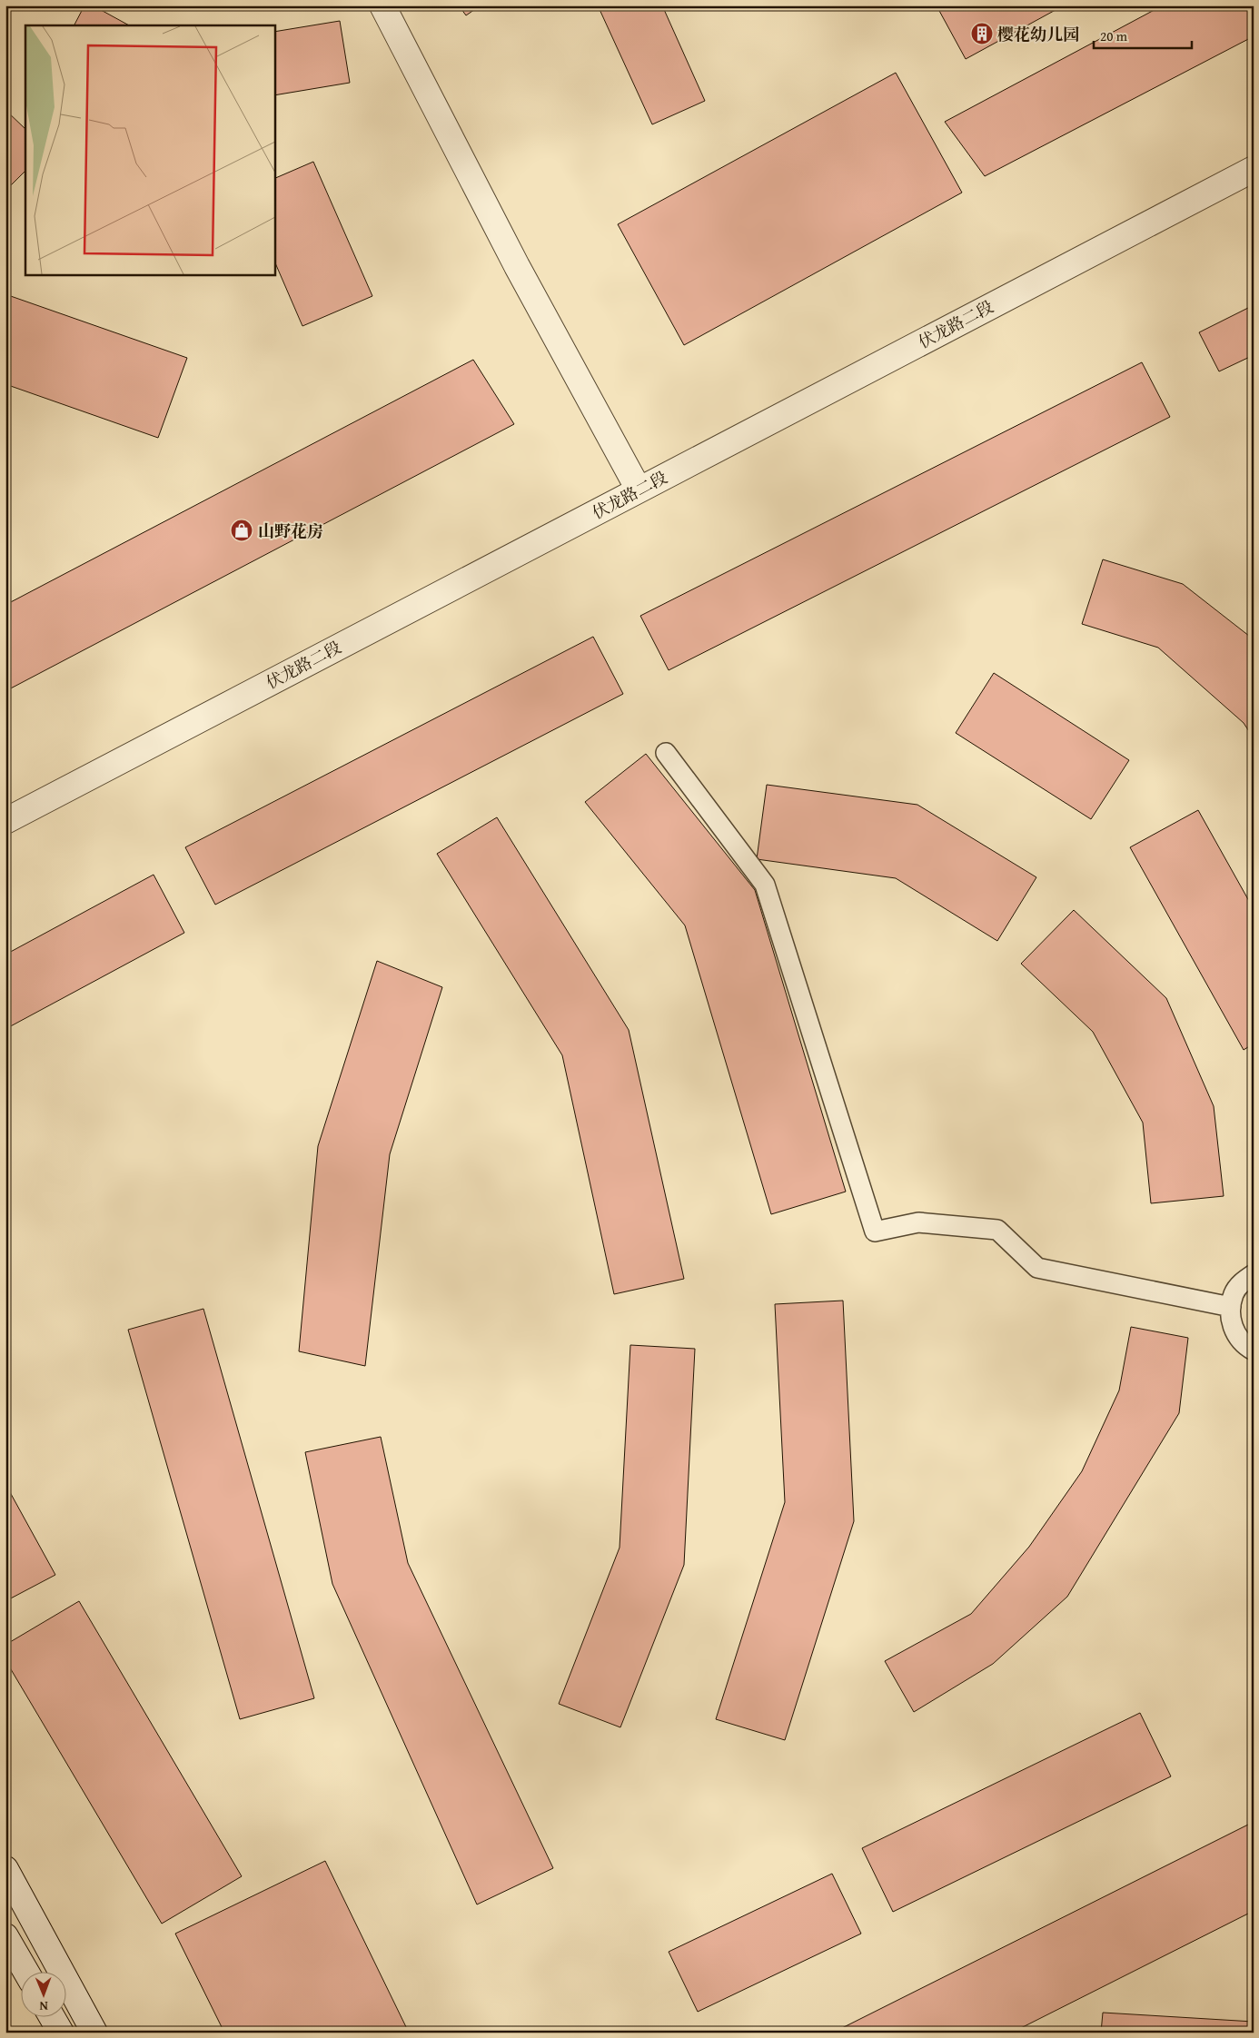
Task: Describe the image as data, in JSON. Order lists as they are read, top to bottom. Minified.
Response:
{"streets":{"street":["伏龙路二段"]},"places":{"building":["樱花幼儿园"],"shop":["山野花房"]},"scale_bar":"20 m","north":"bottom"}
